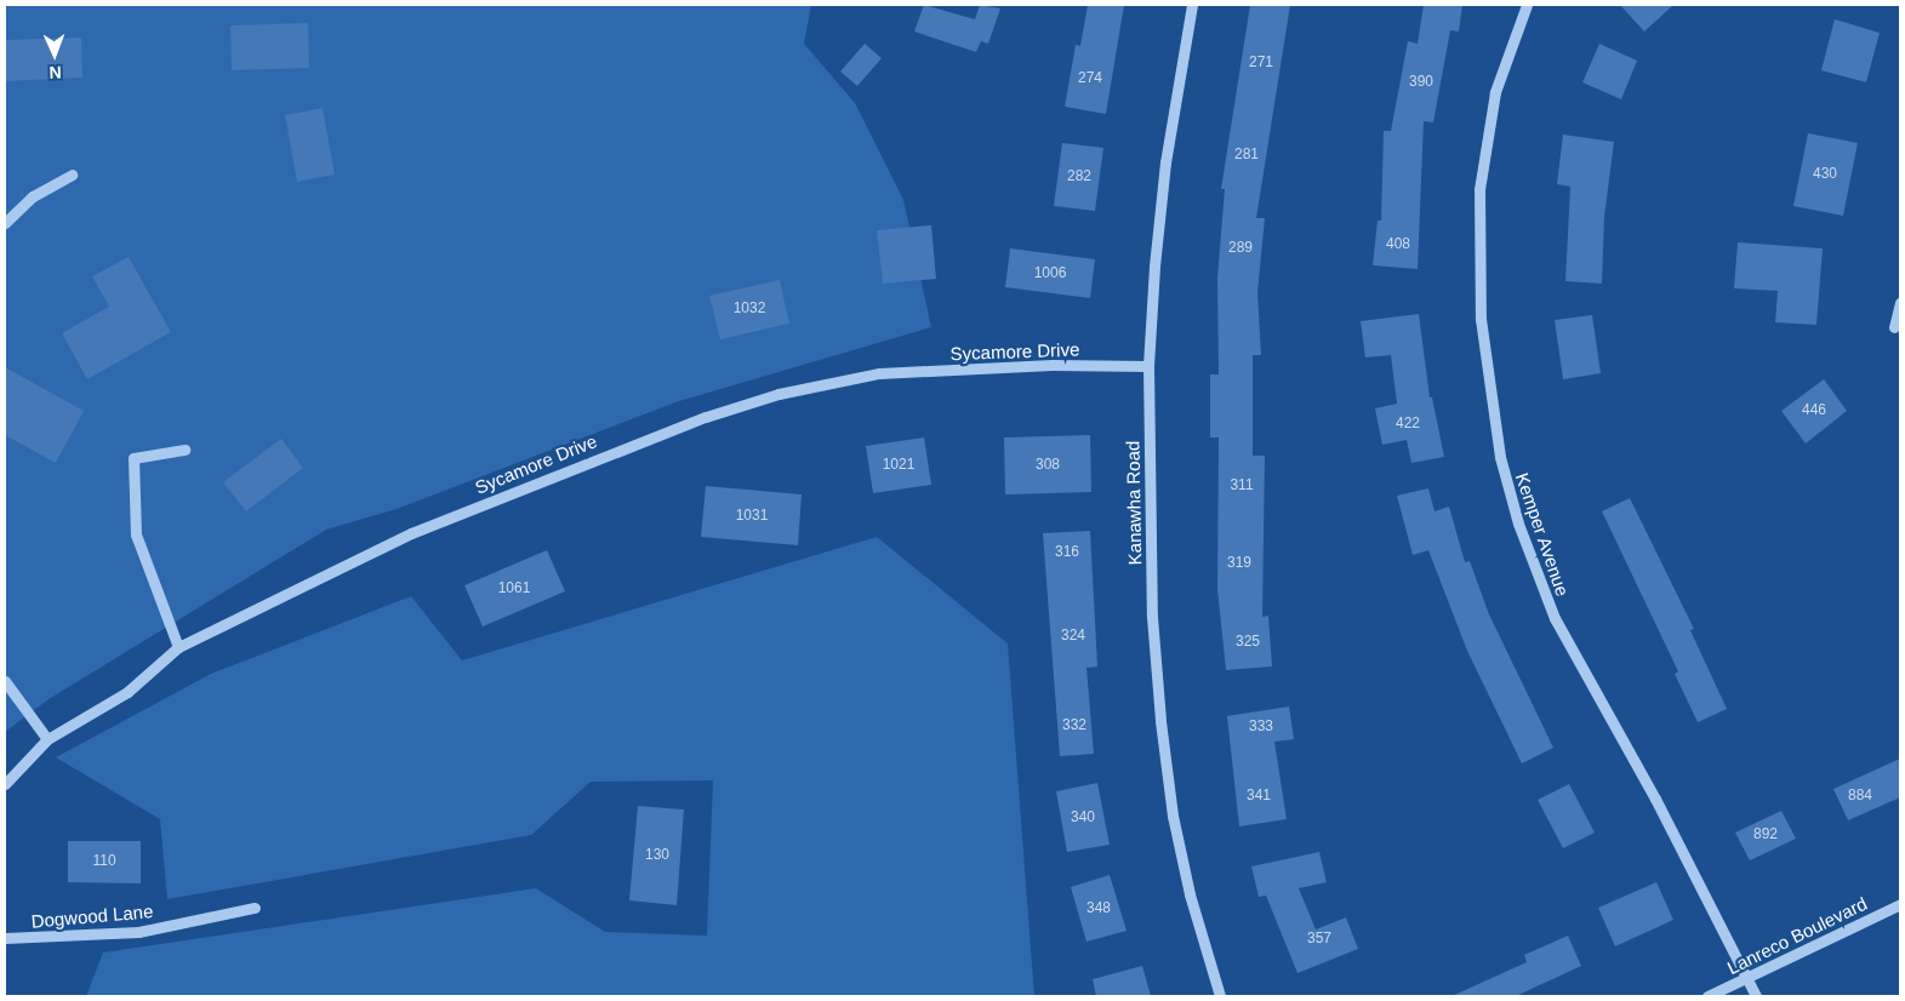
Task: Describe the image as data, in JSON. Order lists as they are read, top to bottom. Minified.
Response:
{"streets":{"street":["Sycamore Drive","Kanawha Road","Kemper Avenue","Dogwood Lane","Lanreco Boulevard"]},"crossings":[["Sycamore Drive","Kanawha Road"],["Kemper Avenue","Lanreco Boulevard"]],"house_numbers":["271","274","390","281","430","282","408","289","1006","1032","446","422","1021","308","311","1031","316","319","1061","324","325","332","333","341","884","340","892","130","110","348","357"],"north":"bottom"}
